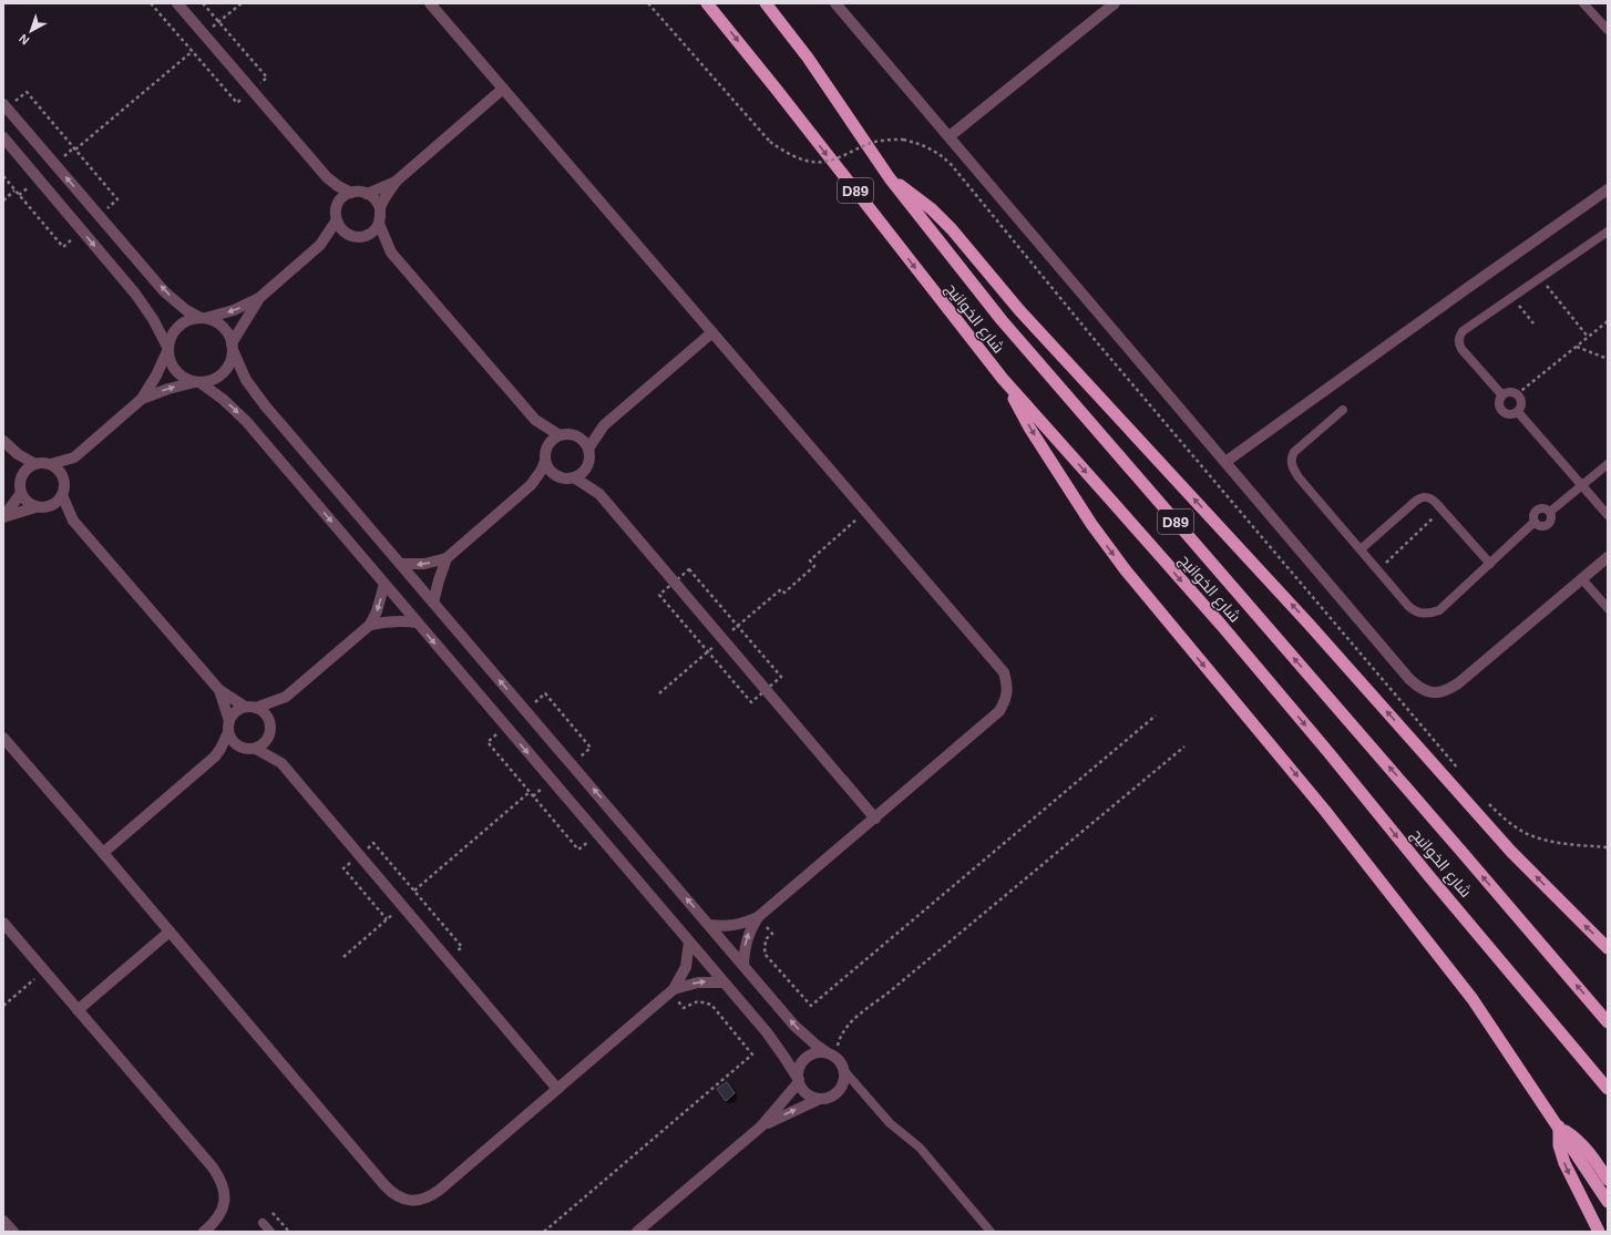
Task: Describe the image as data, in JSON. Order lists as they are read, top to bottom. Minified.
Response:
{"streets":{"highway":["D89","شارع الخوانيج"]},"north":"bottom left"}
